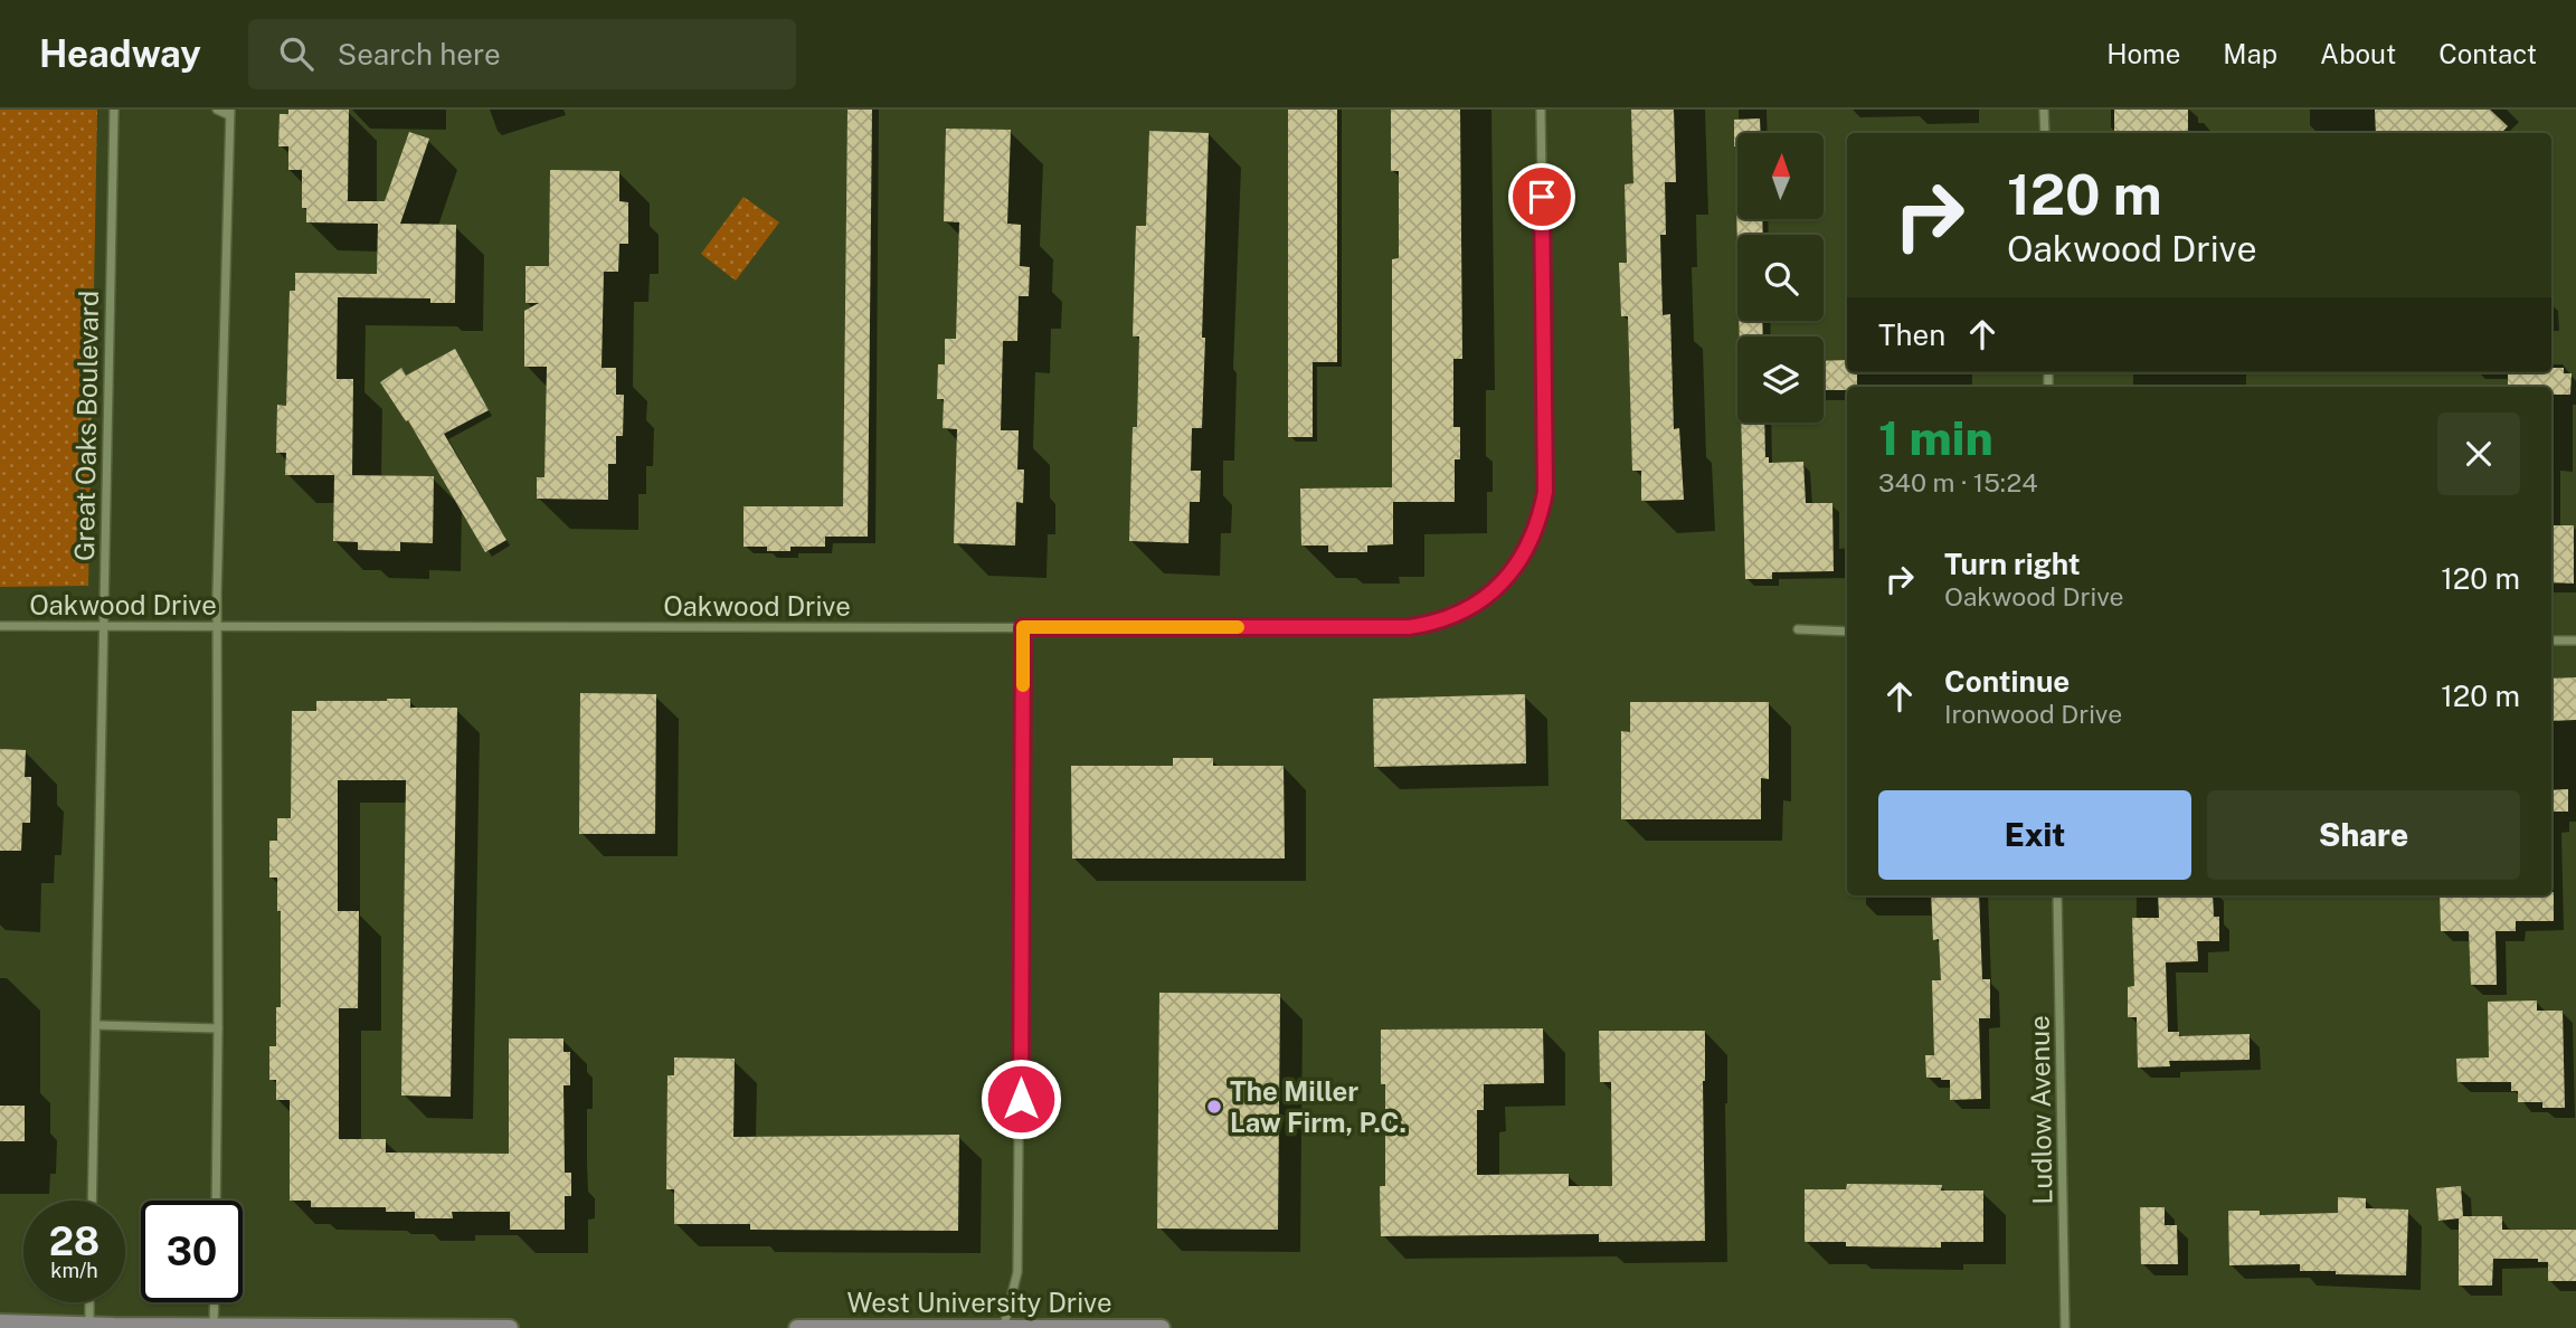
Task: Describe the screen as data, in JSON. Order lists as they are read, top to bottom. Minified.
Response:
{"streets":{"main road":["West University Drive"],"street":["Great Oaks Boulevard","Oakwood Drive","Ludlow Avenue"]},"crossings":[["Great Oaks Boulevard","Oakwood Drive"]],"places":["The Miller Law Firm, P.C."],"north":"top","page":{"header":"Headway","search":"Search here","nav":["Home","Map","About","Contact"],"turn":["120 m","Oakwood Drive"],"then":"Then","heading":["1 min","340 m · 15:24"],"list":[{"name":"Turn right","note":"Oakwood Drive","value":"120 m"},{"name":"Continue","note":"Ironwood Drive","value":"120 m"}],"buttons":["Exit","Share"],"speed":"28 km/h","limit":"30"}}
